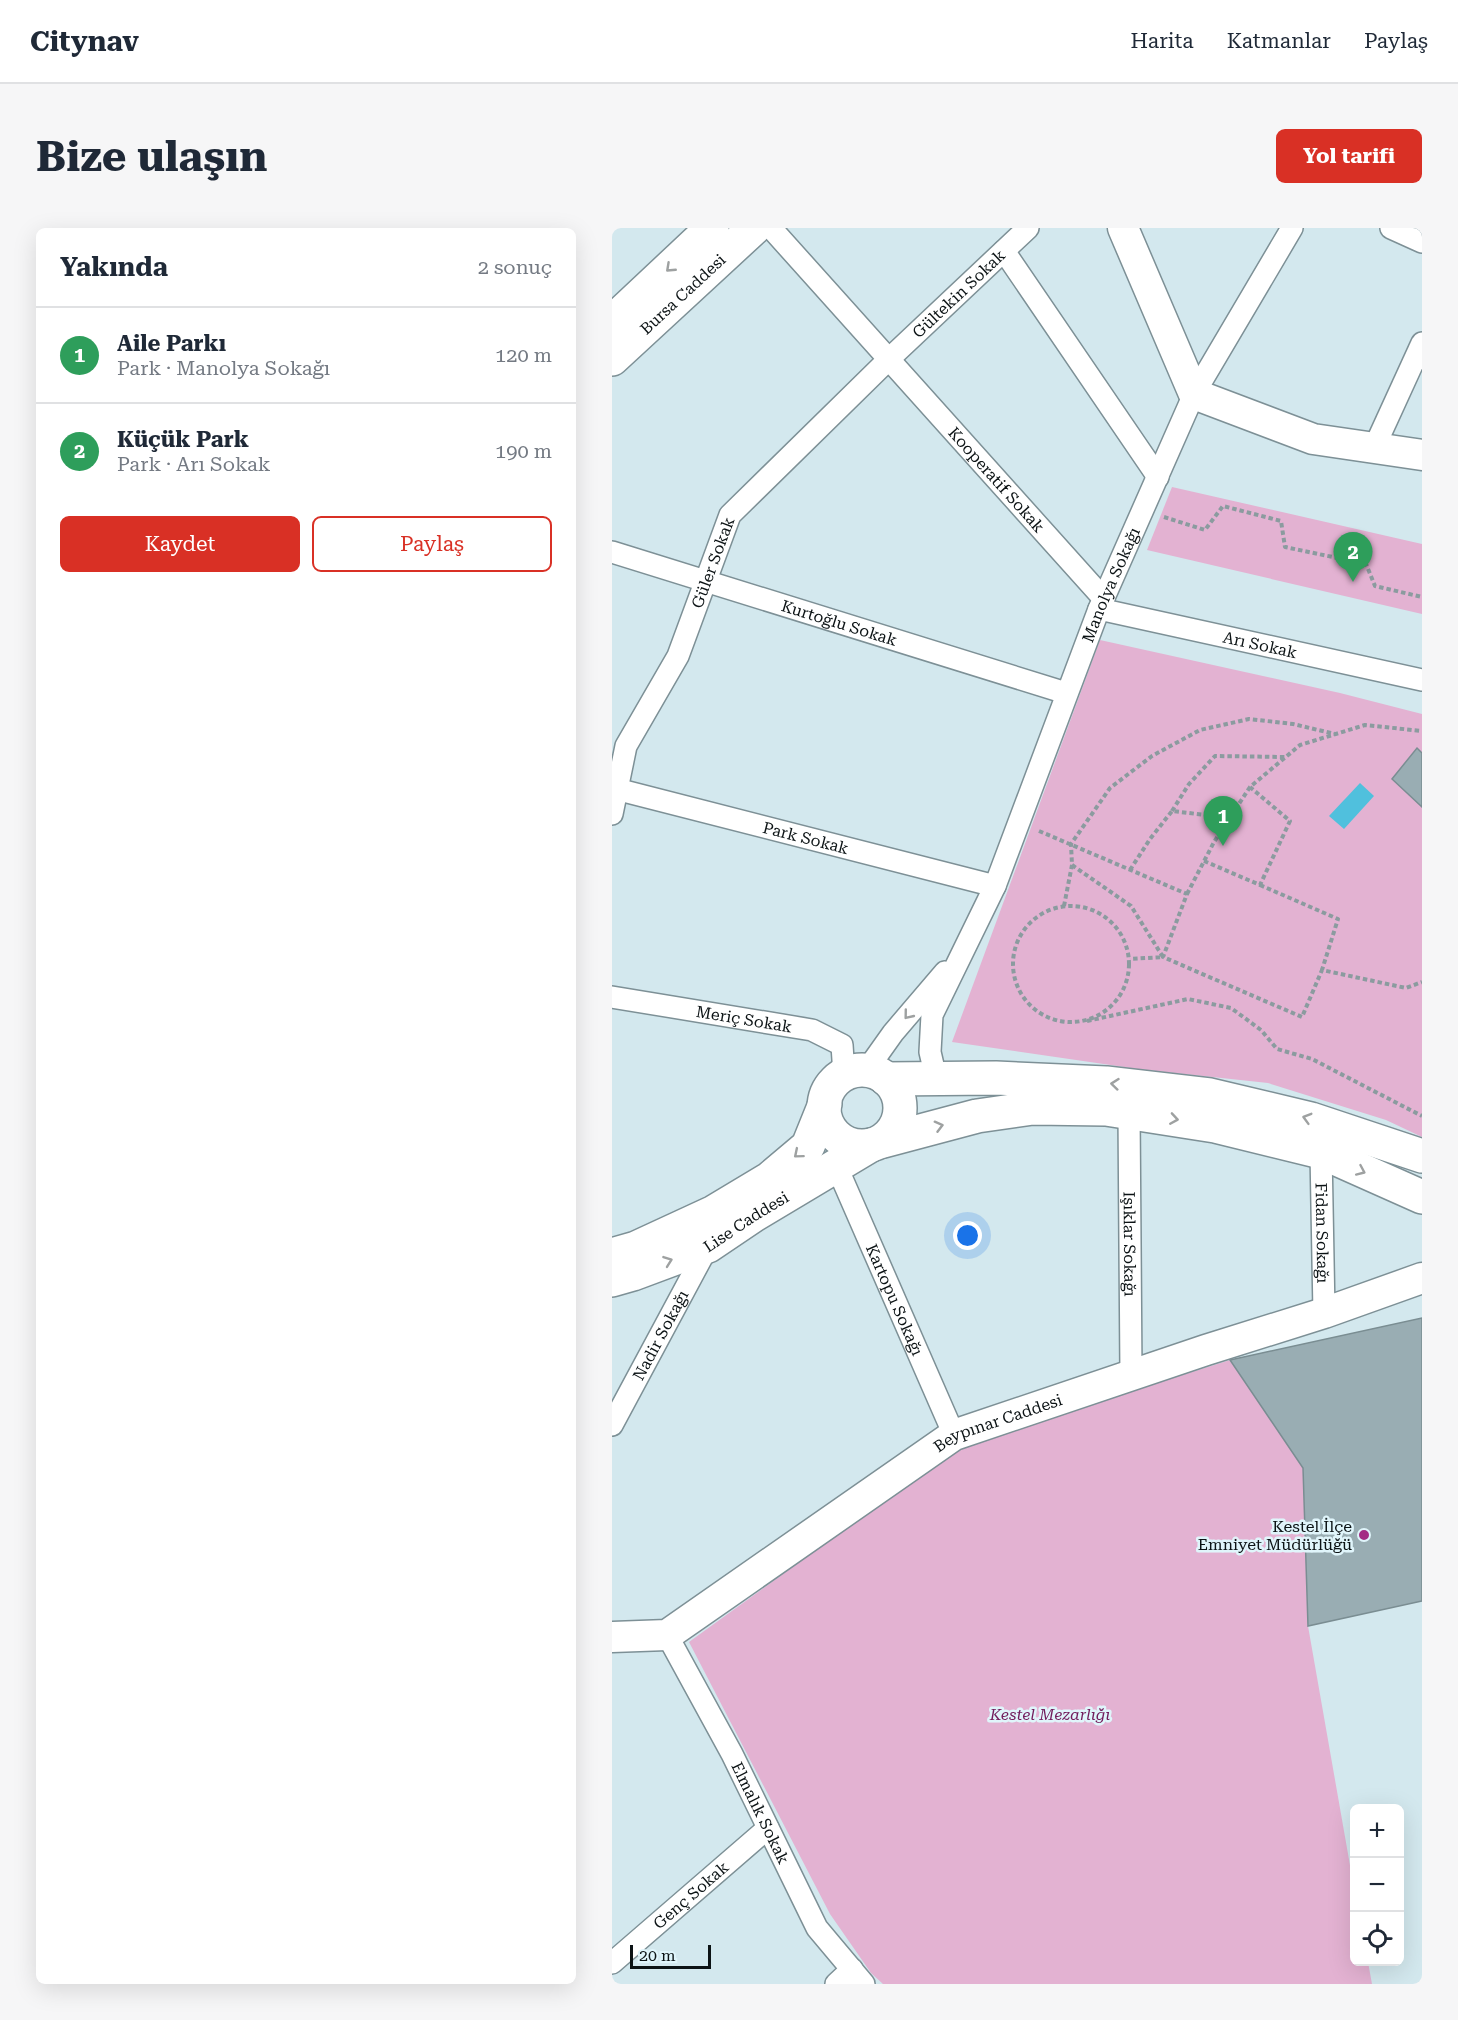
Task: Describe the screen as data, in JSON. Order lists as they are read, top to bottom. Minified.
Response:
{"streets":{"main road":["Bursa Caddesi","Lise Caddesi","Beypınar Caddesi"],"street":["Gültekin Sokak","Kooperatif Sokak","Güler Sokak","Manolya Sokağı","Kurtoğlu Sokak","Arı Sokak","Park Sokak","Meriç Sokak","Fidan Sokağı","Işıklar Sokağı","Kartopu Sokağı","Nadir Sokağı","Elmalık Sokak","Genç Sokak"]},"crossings":[["Gültekin Sokak","Kooperatif Sokak"],["Gültekin Sokak","Güler Sokak"],["Kooperatif Sokak","Güler Sokak"],["Kooperatif Sokak","Manolya Sokağı"],["Kooperatif Sokak","Arı Sokak"],["Güler Sokak","Kurtoğlu Sokak"],["Güler Sokak","Park Sokak"],["Manolya Sokağı","Kurtoğlu Sokak"],["Manolya Sokağı","Arı Sokak"],["Manolya Sokağı","Park Sokak"],["Manolya Sokağı","Meriç Sokak"],["Manolya Sokağı","Lise Caddesi"],["Meriç Sokak","Lise Caddesi"],["Lise Caddesi","Kartopu Sokağı"],["Lise Caddesi","Nadir Sokağı"],["Fidan Sokağı","Beypınar Caddesi"],["Işıklar Sokağı","Beypınar Caddesi"],["Kartopu Sokağı","Beypınar Caddesi"],["Beypınar Caddesi","Elmalık Sokak"],["Elmalık Sokak","Genç Sokak"]],"parks":["Kestel Mezarlığı"],"places":["Kestel İlçe Emniyet Müdürlüğü"],"scale_bar":"20 m","page":{"header":"Citynav","nav":["Harita","Katmanlar","Paylaş"],"buttons":["Yol tarifi",["Kaydet","Paylaş"]],"title":"Bize ulaşın","heading":["Yakında","2 sonuç"],"list":[{"mark":"1","name":"Aile Parkı","note":"Park · Manolya Sokağı","value":"120 m"},{"mark":"2","name":"Küçük Park","note":"Park · Arı Sokak","value":"190 m"}],"pins":["2","1"],"map_buttons":["+","−"],"scale":"20 m"}}
